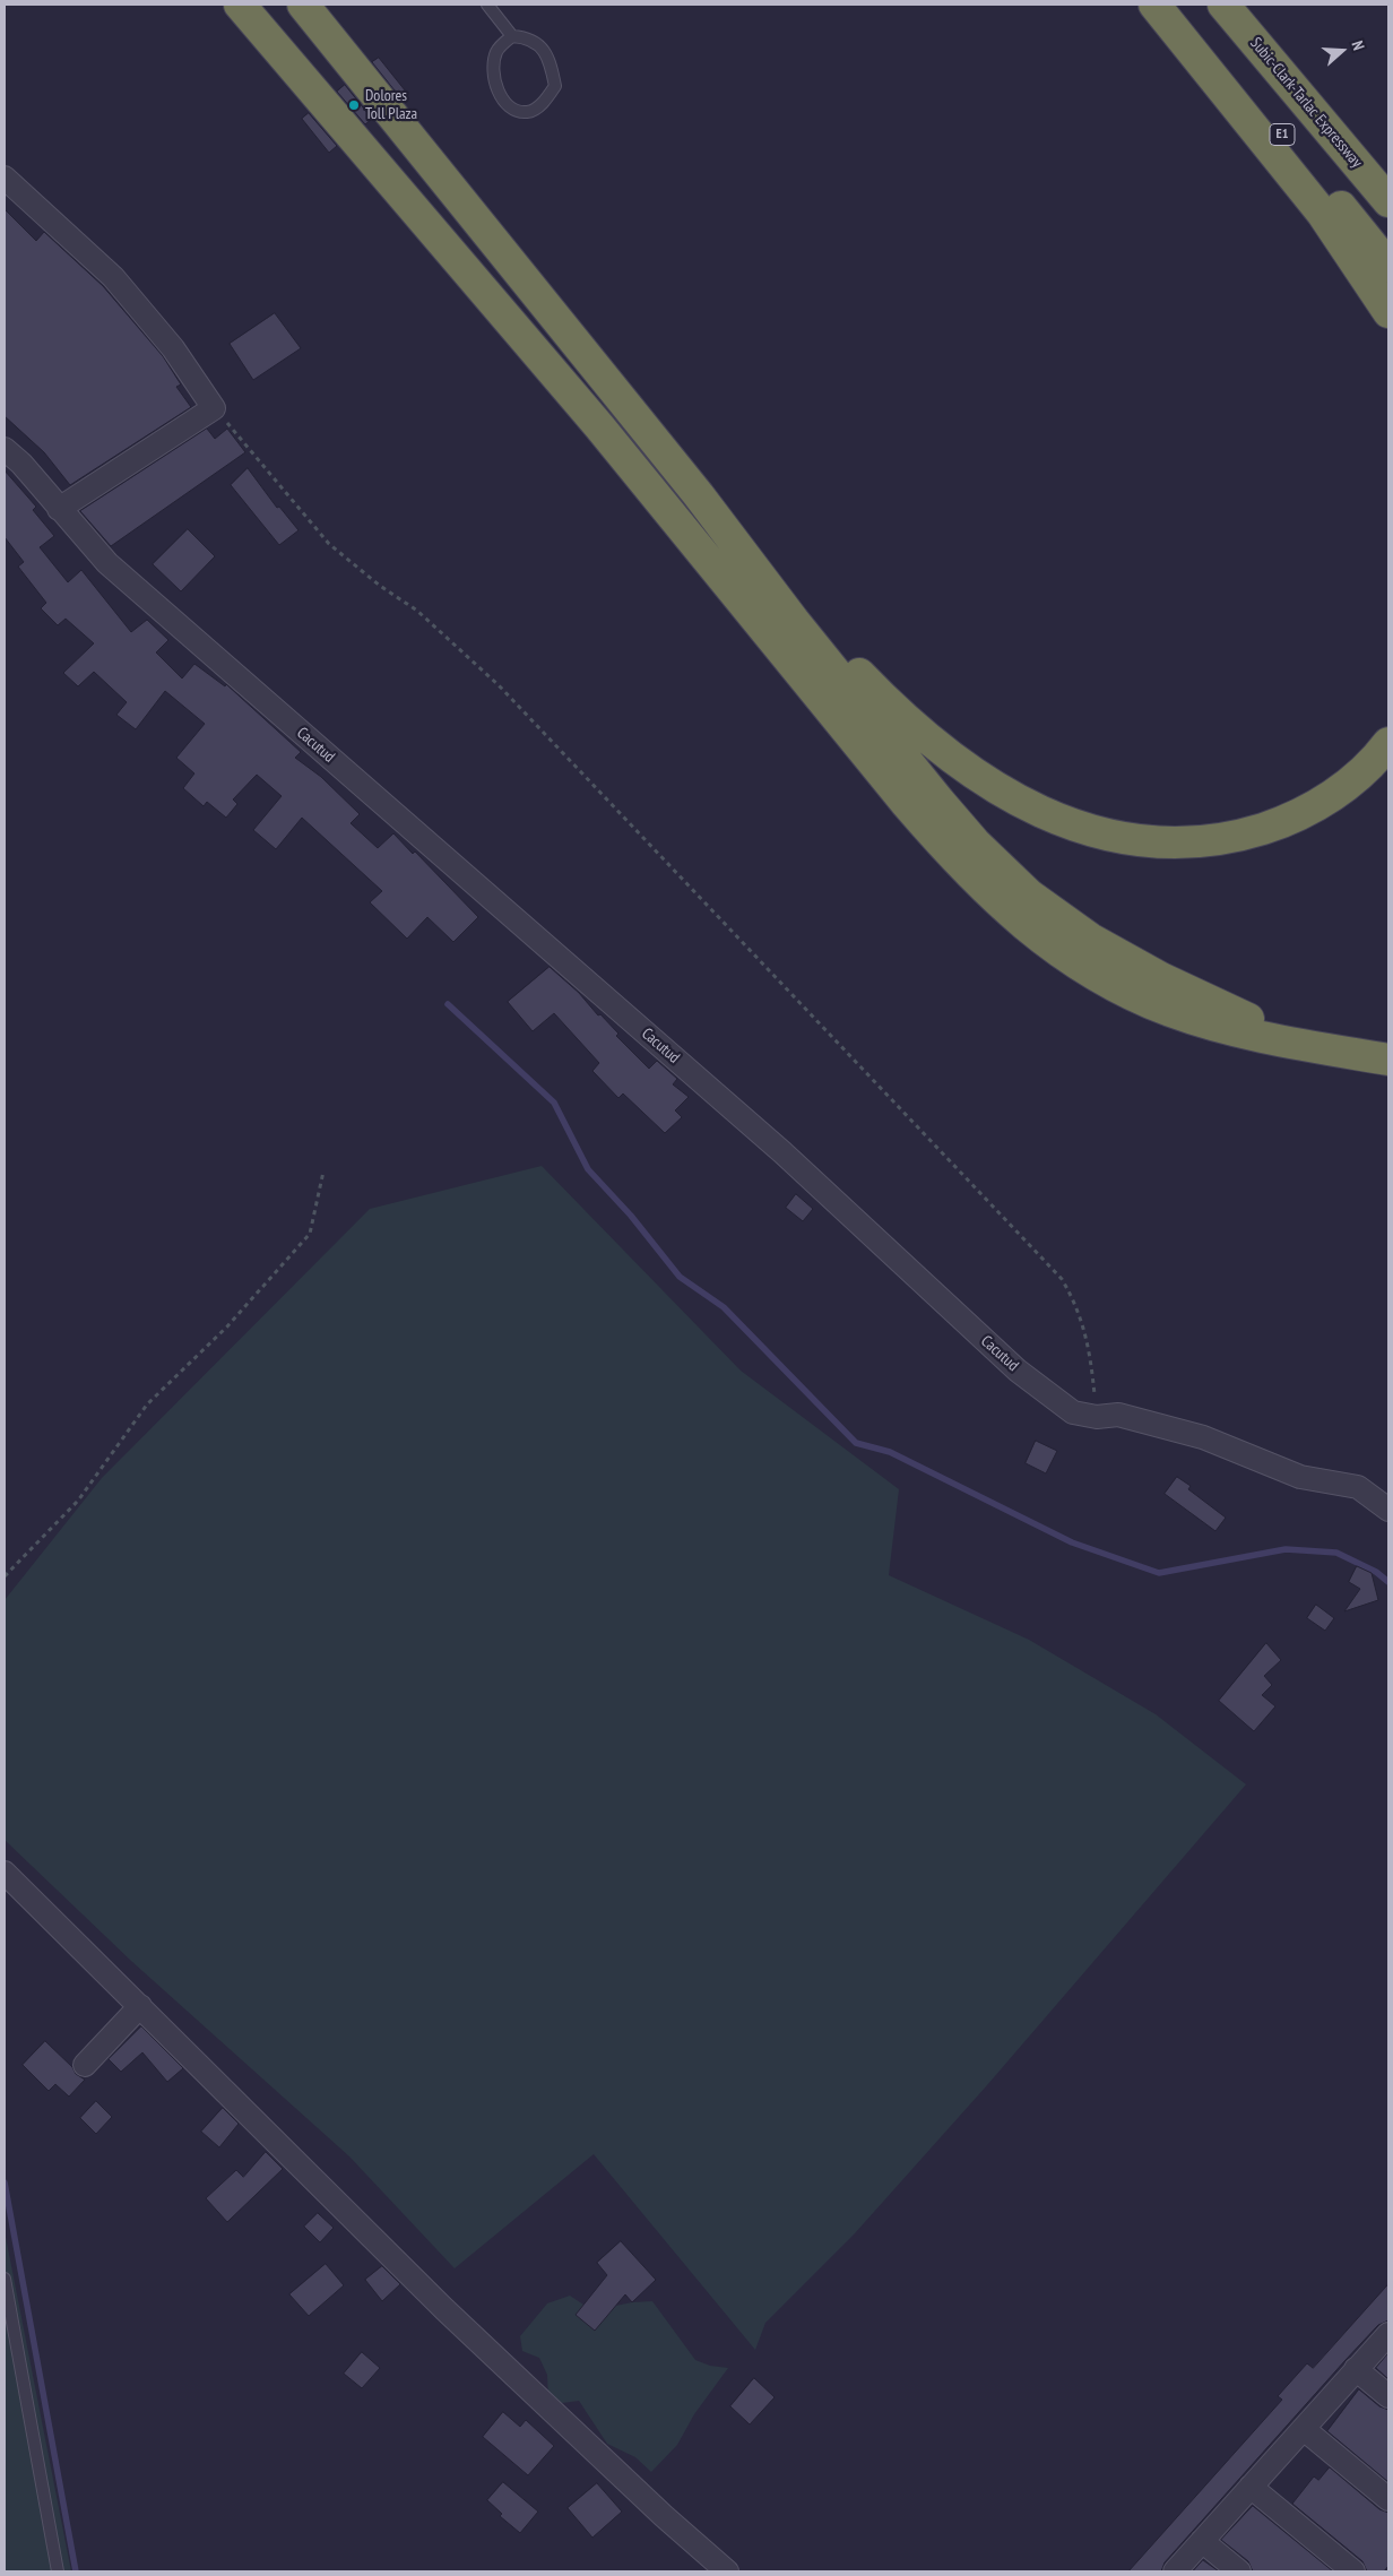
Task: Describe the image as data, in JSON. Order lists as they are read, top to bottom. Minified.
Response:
{"streets":{"highway":["Subic-Clark-Tarlac Expressway","E1"],"street":["Cacutud"]},"places":["Dolores Toll Plaza"],"north":"right"}
